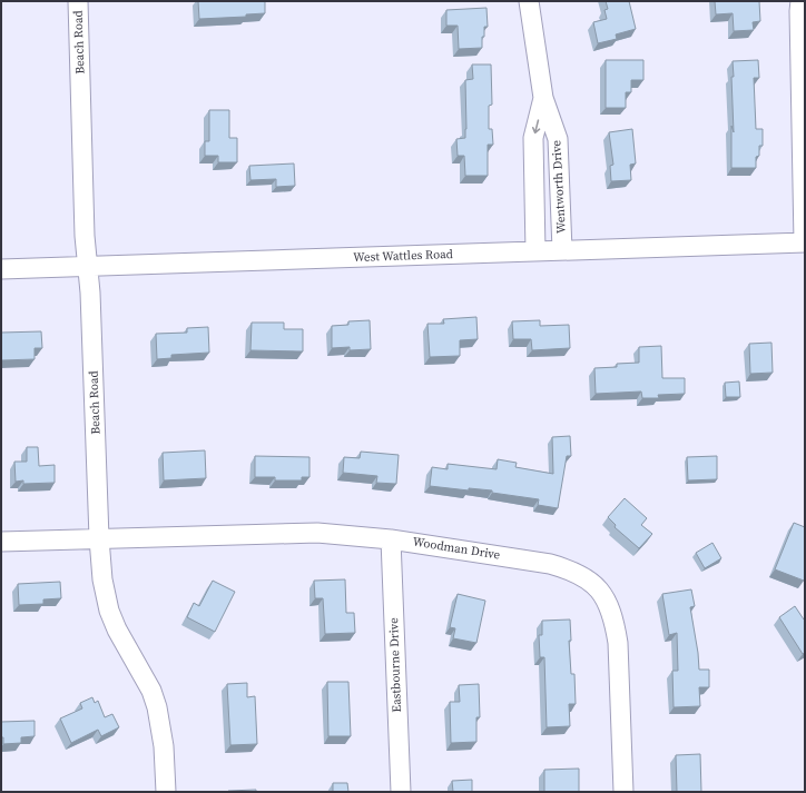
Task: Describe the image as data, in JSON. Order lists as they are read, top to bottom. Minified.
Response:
{"streets":{"street":["Beach Road","Wentworth Drive","West Wattles Road","Woodman Drive","Eastbourne Drive"]},"crossings":[["Beach Road","West Wattles Road"],["Beach Road","Woodman Drive"],["Wentworth Drive","West Wattles Road"],["Woodman Drive","Eastbourne Drive"]]}
